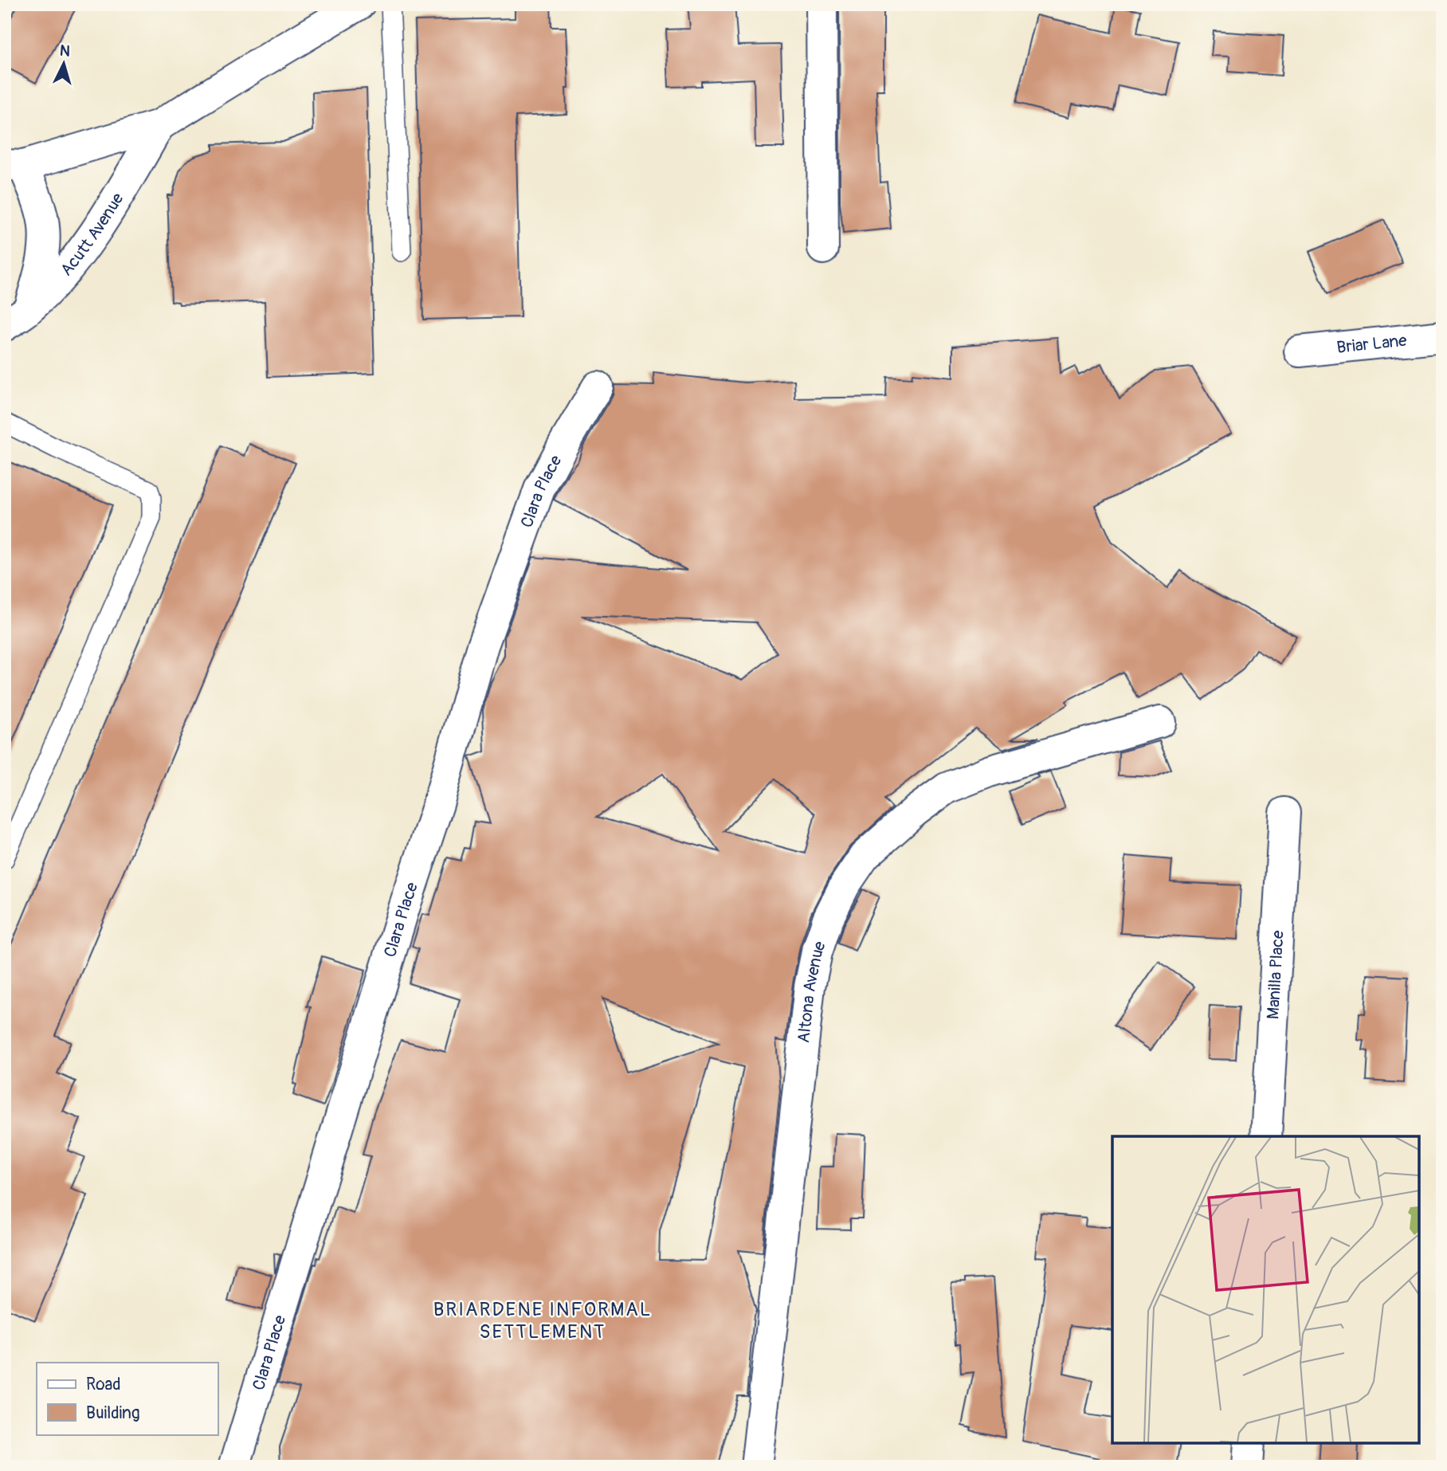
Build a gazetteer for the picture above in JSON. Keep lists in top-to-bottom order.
{
  "streets": {
    "street": [
      "Acutt Avenue",
      "Briar Lane",
      "Clara Place",
      "Manilla Place",
      "Altona Avenue"
    ]
  },
  "districts": ["BRIARDENE INFORMAL SETTLEMENT"],
  "legend": ["Road", "Building"],
  "north": "top"
}
